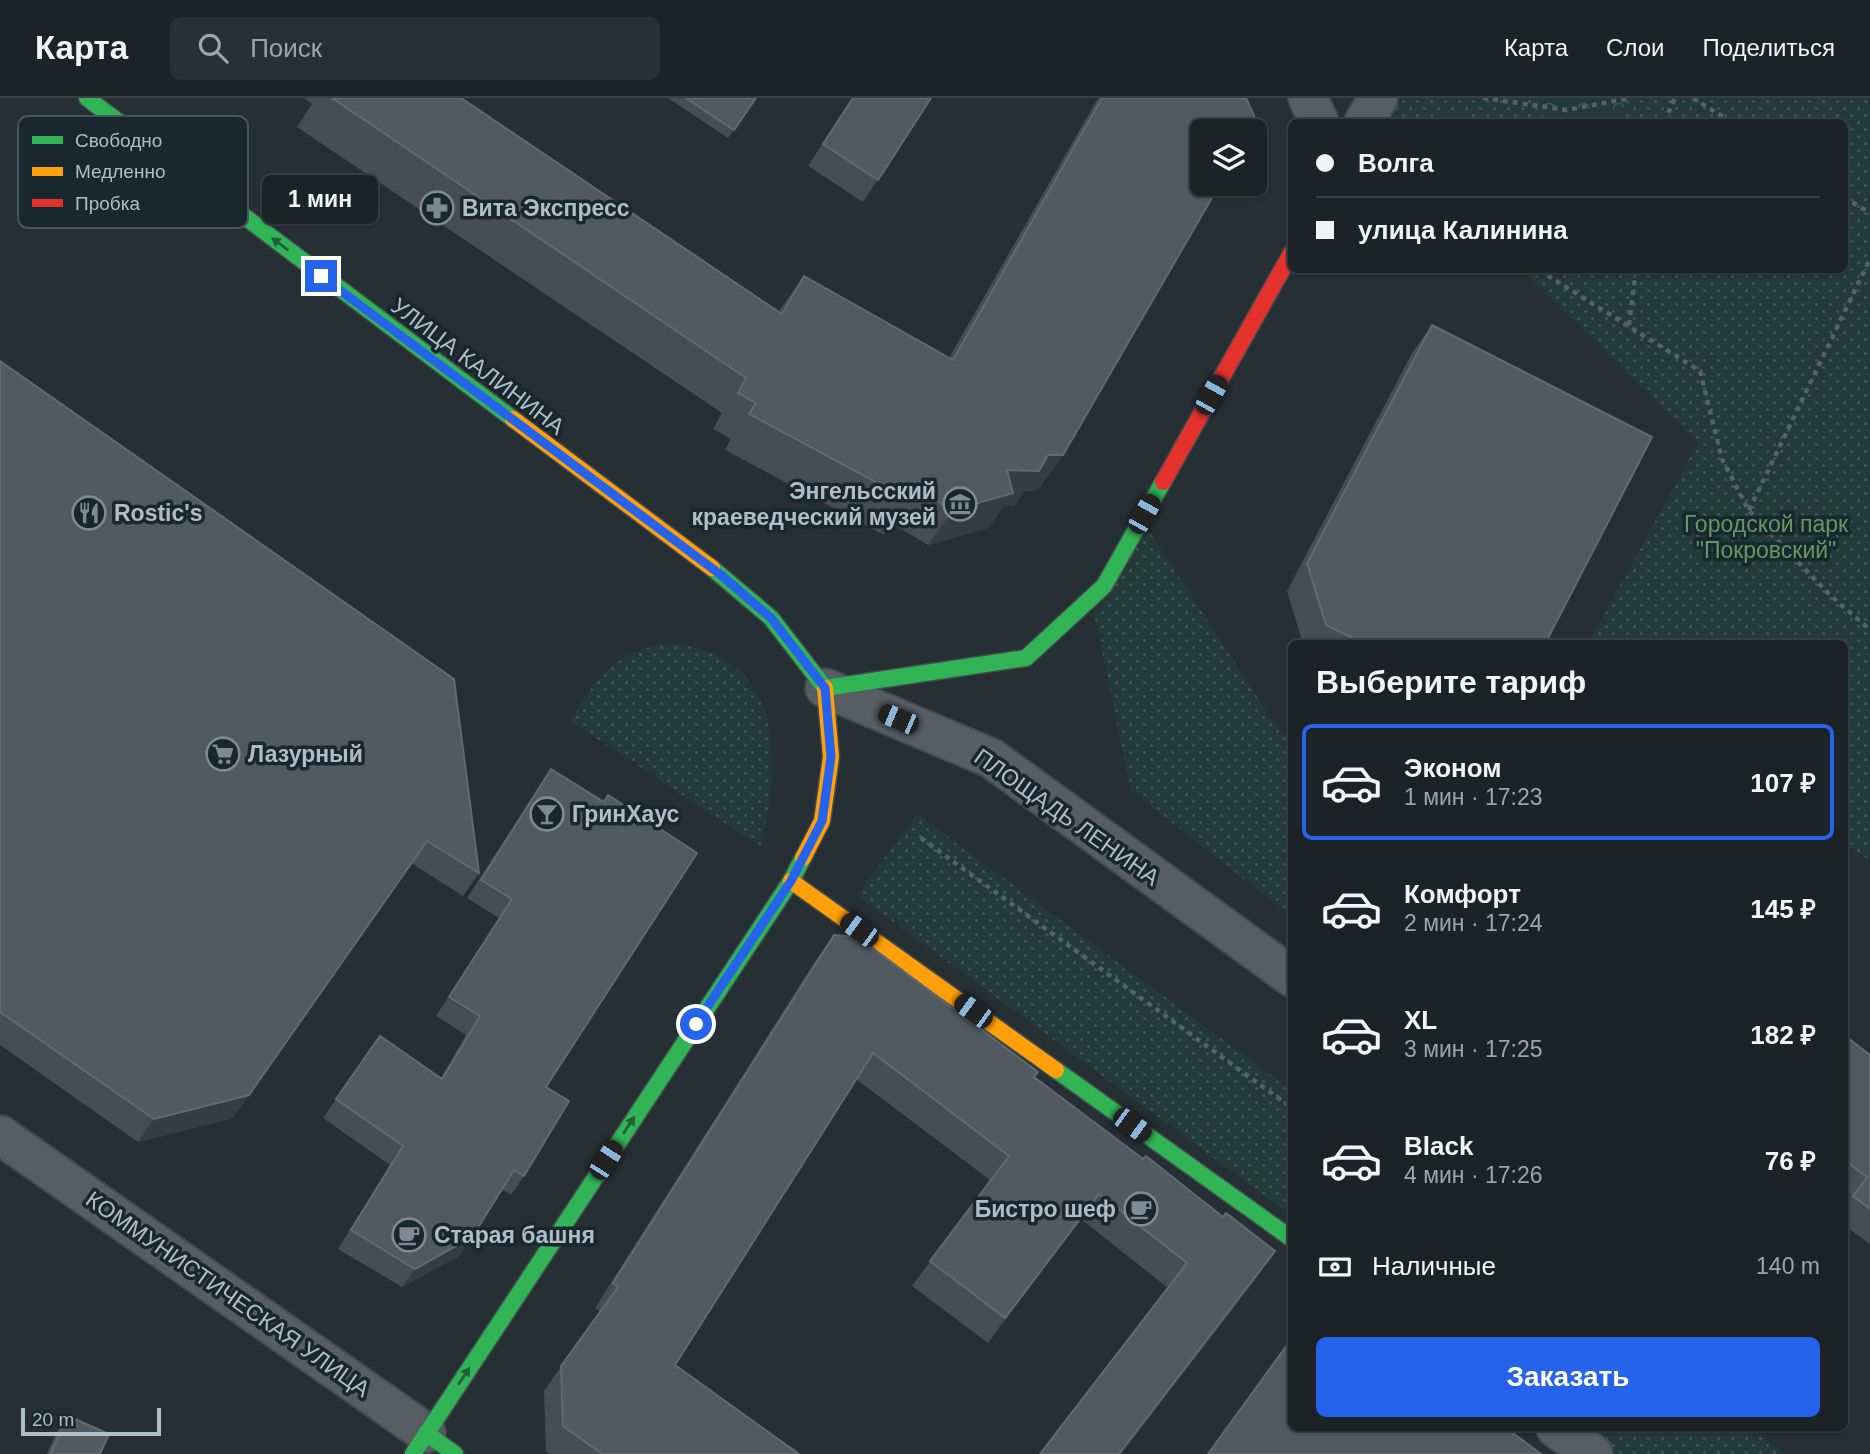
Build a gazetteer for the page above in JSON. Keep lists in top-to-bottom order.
{
  "streets": {
    "main road": ["УЛИЦА КАЛИНИНА"],
    "street": ["ПЛОЩАДЬ ЛЕНИНА", "КОММУНИСТИЧЕСКАЯ УЛИЦА"]
  },
  "crossings": [
    ["УЛИЦА КАЛИНИНА", "ПЛОЩАДЬ ЛЕНИНА"]
  ],
  "one_way": ["УЛИЦА КАЛИНИНА"],
  "parks": ["Городской парк \"Покровский\""],
  "places": {
    "pharmacy": ["Вита Экспресс"],
    "museum": ["Энгельсский краеведческий музей"],
    "restaurant": ["Rostic's"],
    "supermarket": ["Лазурный"],
    "bar": ["ГринХаус"],
    "cafe": ["Бистро шеф", "Старая башня"]
  },
  "legend": ["Свободно", "Медленно", "Пробка"],
  "scale_bar": "20 m",
  "page": {
    "header": "Карта",
    "search": "Поиск",
    "nav": ["Карта", "Слои", "Поделиться"],
    "banner": ["Волга", "улица Калинина"],
    "bubble": "1 мин",
    "heading": "Выберите тариф",
    "list": [
      {
        "name": "Эконом",
        "note": "1 мин · 17:23",
        "value": "107 ₽"
      },
      {
        "name": "Комфорт",
        "note": "2 мин · 17:24",
        "value": "145 ₽"
      },
      {
        "name": "XL",
        "note": "3 мин · 17:25",
        "value": "182 ₽"
      },
      {
        "name": "Black",
        "note": "4 мин · 17:26",
        "value": "76 ₽"
      }
    ],
    "pay": ["Наличные", "140 m"],
    "buttons": "Заказать",
    "scale": "20 m"
  }
}
